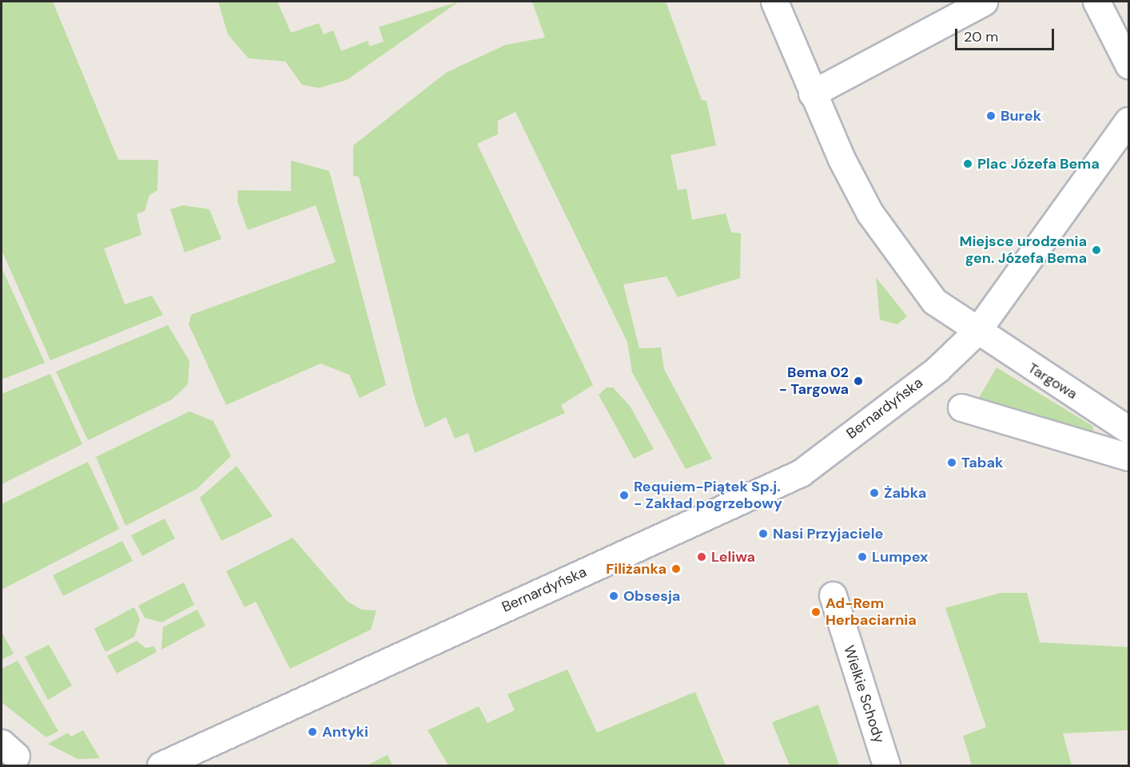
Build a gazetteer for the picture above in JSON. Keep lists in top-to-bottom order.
{
  "streets": {
    "street": ["Targowa", "Bernardyńska", "Wielkie Schody"]
  },
  "crossings": [
    ["Targowa", "Bernardyńska"]
  ],
  "places": [
    "Burek",
    "Plac Józefa Bema",
    "Miejsce urodzenia gen. Józefa Bema",
    "Bema 02 - Targowa",
    "Tabak",
    "Żabka",
    "Requiem-Piątek Sp.j. - Zakład pogrzebowy",
    "Nasi Przyjaciele",
    "Leliwa",
    "Lumpex",
    "Filiżanka",
    "Obsesja",
    "Ad-Rem Herbaciarnia",
    "Antyki"
  ],
  "scale_bar": "20 m"
}
